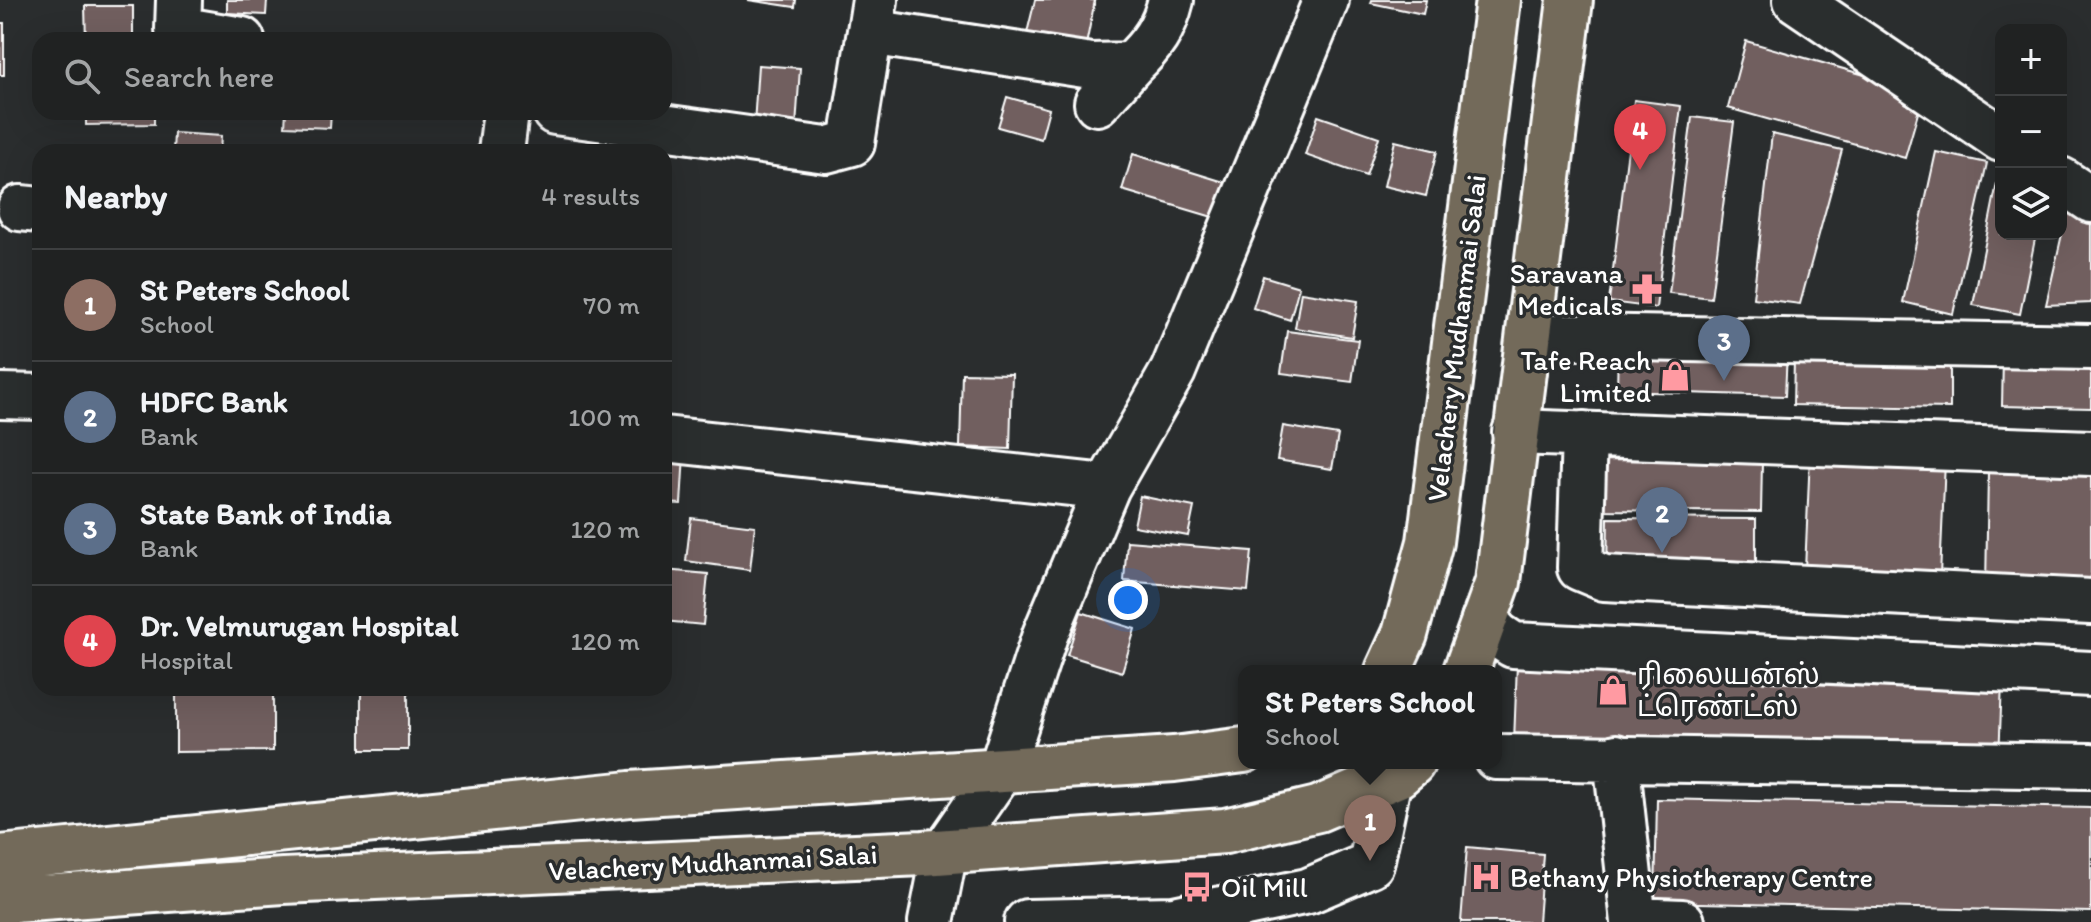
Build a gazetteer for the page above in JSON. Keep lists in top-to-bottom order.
{
  "streets": {
    "main road": ["Velachery Mudhanmai Salai"]
  },
  "places": {
    "pharmacy": ["Saravana Medicals"],
    "shop": ["Tafe Reach Limited", "ரிலையன்ஸ் ட்ரெண்ட்ஸ்"],
    "hospital": ["Bethany Physiotherapy Centre"],
    "bus stop": ["Oil Mill"]
  },
  "page": {
    "map_buttons": ["+", "−"],
    "search": "Search here",
    "pins": [
      "4",
      "3",
      "2",
      "1"
    ],
    "heading": ["Nearby", "4 results"],
    "list": [
      {
        "mark": "1",
        "name": "St Peters School",
        "note": "School",
        "value": "70 m"
      },
      {
        "mark": "2",
        "name": "HDFC Bank",
        "note": "Bank",
        "value": "100 m"
      },
      {
        "mark": "3",
        "name": "State Bank of India",
        "note": "Bank",
        "value": "120 m"
      },
      {
        "mark": "4",
        "name": "Dr. Velmurugan Hospital",
        "note": "Hospital",
        "value": "120 m"
      }
    ],
    "popup": ["St Peters School", "School"]
  }
}
